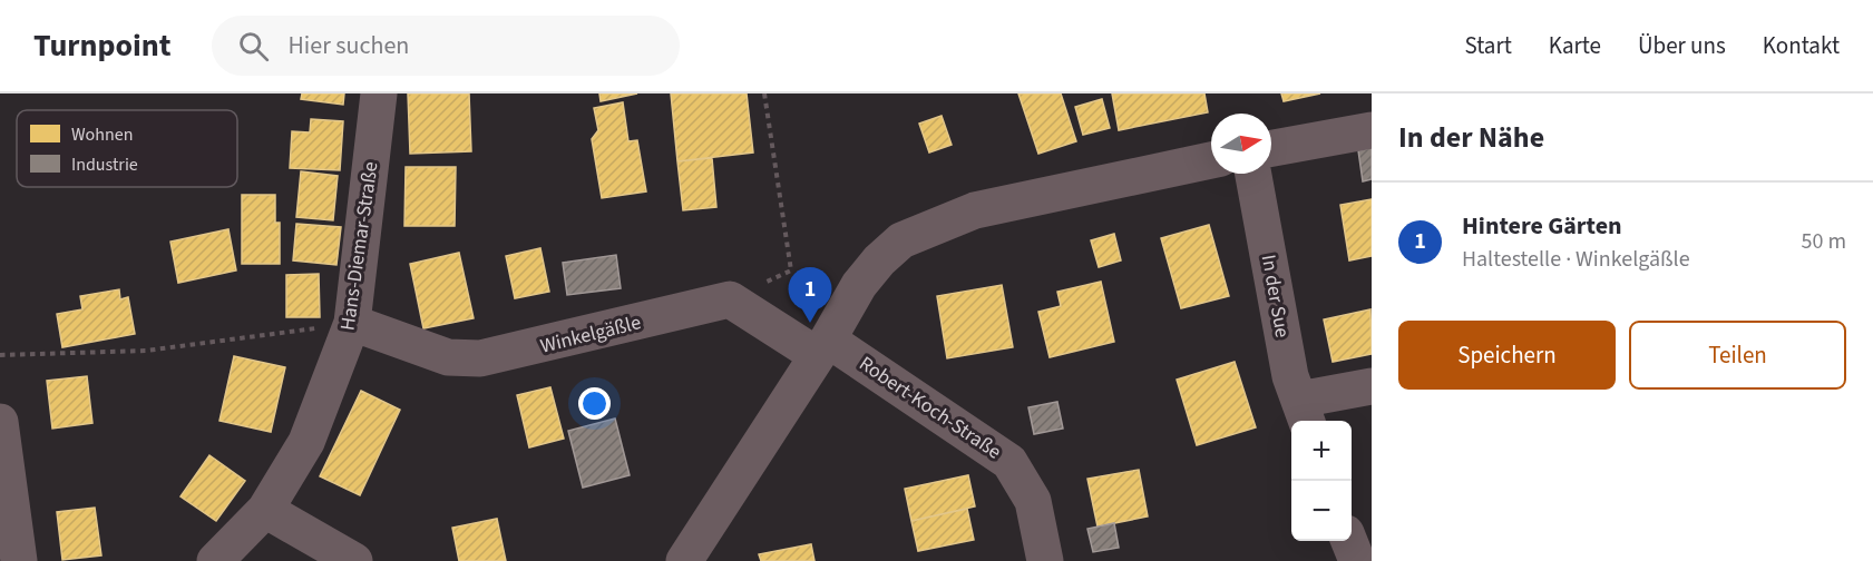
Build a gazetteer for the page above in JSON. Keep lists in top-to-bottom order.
{
  "streets": {
    "street": [
      "Hans-Diemar-Straße",
      "In der Sue",
      "Winkelgäßle",
      "Robert-Koch-Straße"
    ]
  },
  "crossings": [
    ["Hans-Diemar-Straße", "Winkelgäßle"]
  ],
  "legend": ["Wohnen", "Industrie"],
  "north": "right",
  "page": {
    "header": "Turnpoint",
    "search": "Hier suchen",
    "nav": [
      "Start",
      "Karte",
      "Über uns",
      "Kontakt"
    ],
    "heading": "In der Nähe",
    "list": [
      {
        "mark": "1",
        "name": "Hintere Gärten",
        "note": "Haltestelle · Winkelgäßle",
        "value": "50 m"
      }
    ],
    "pins": "1",
    "buttons": ["Speichern", "Teilen"],
    "map_buttons": ["+", "−"]
  }
}
